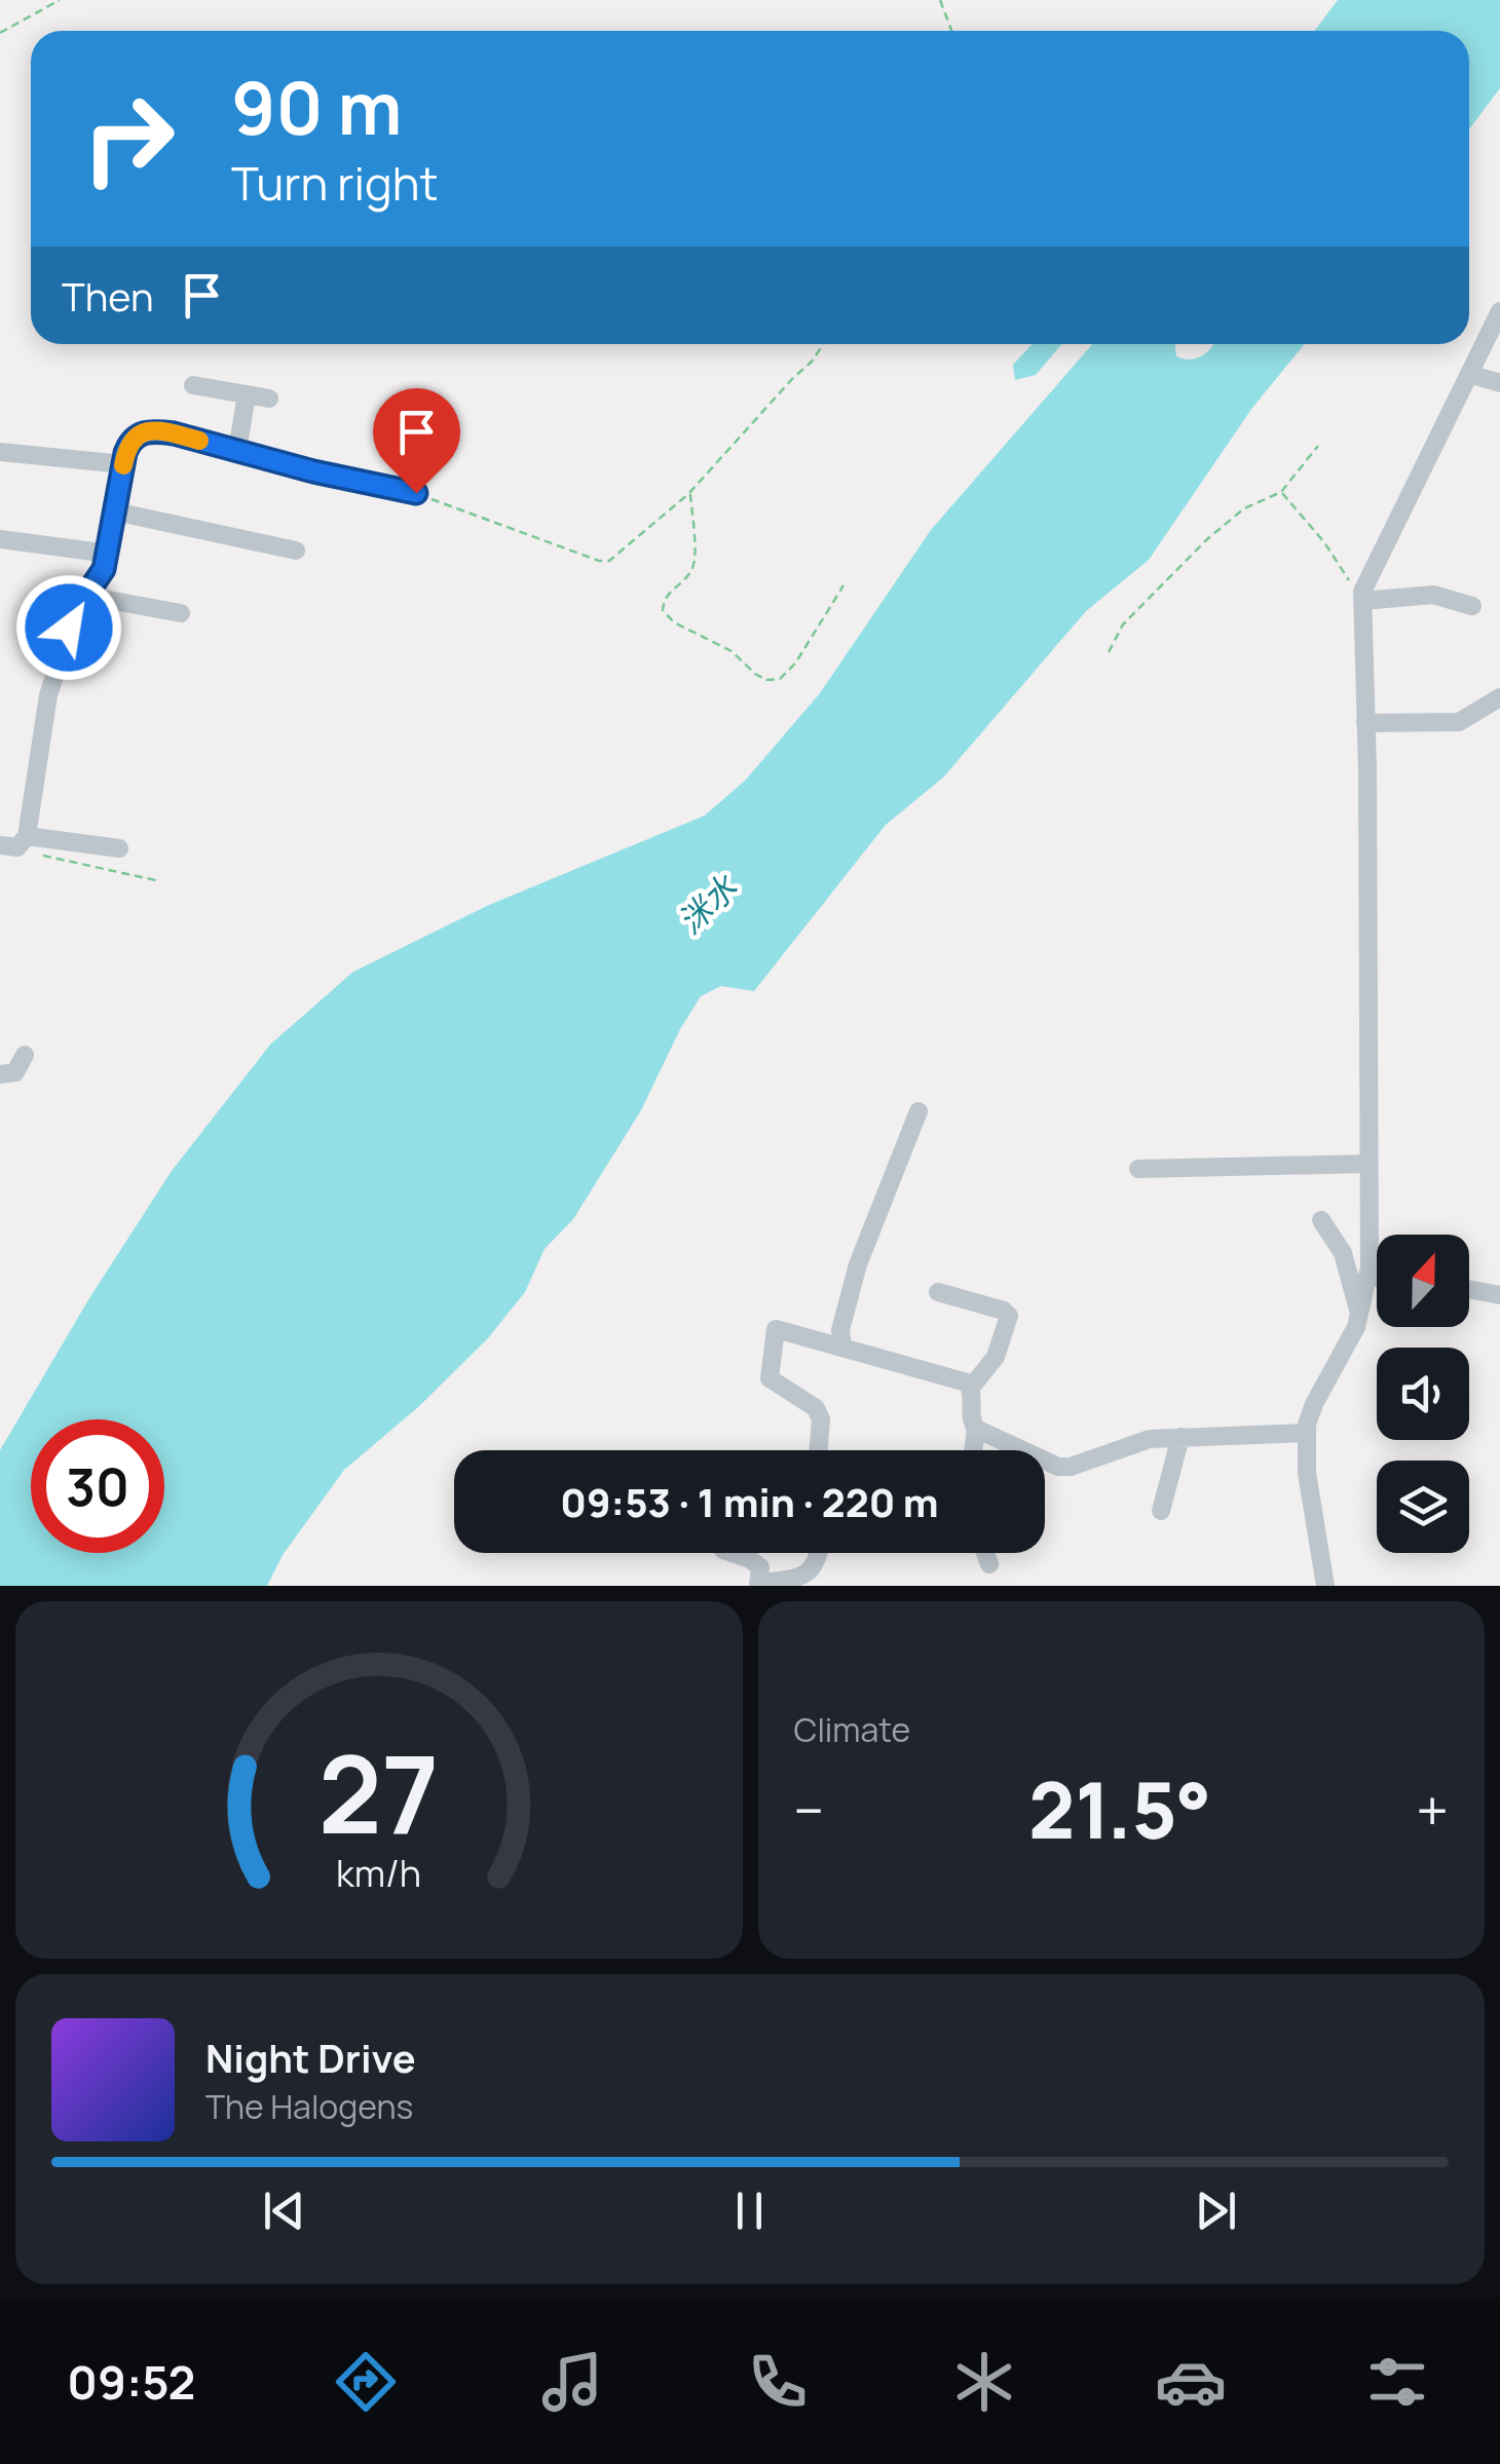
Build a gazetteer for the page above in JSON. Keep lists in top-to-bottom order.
{
  "water": ["洣水"],
  "north": "top",
  "page": {
    "turn": ["90 m", "Turn right"],
    "then": "Then",
    "limit": "30",
    "trip": "09:53 · 1 min · 220 m",
    "tile": "Climate",
    "heat": ["−", "21.5°", "+"],
    "song": ["Night Drive", "The Halogens"],
    "tabs": "09:52",
    "gauge": ["27", "km/h"]
  }
}
